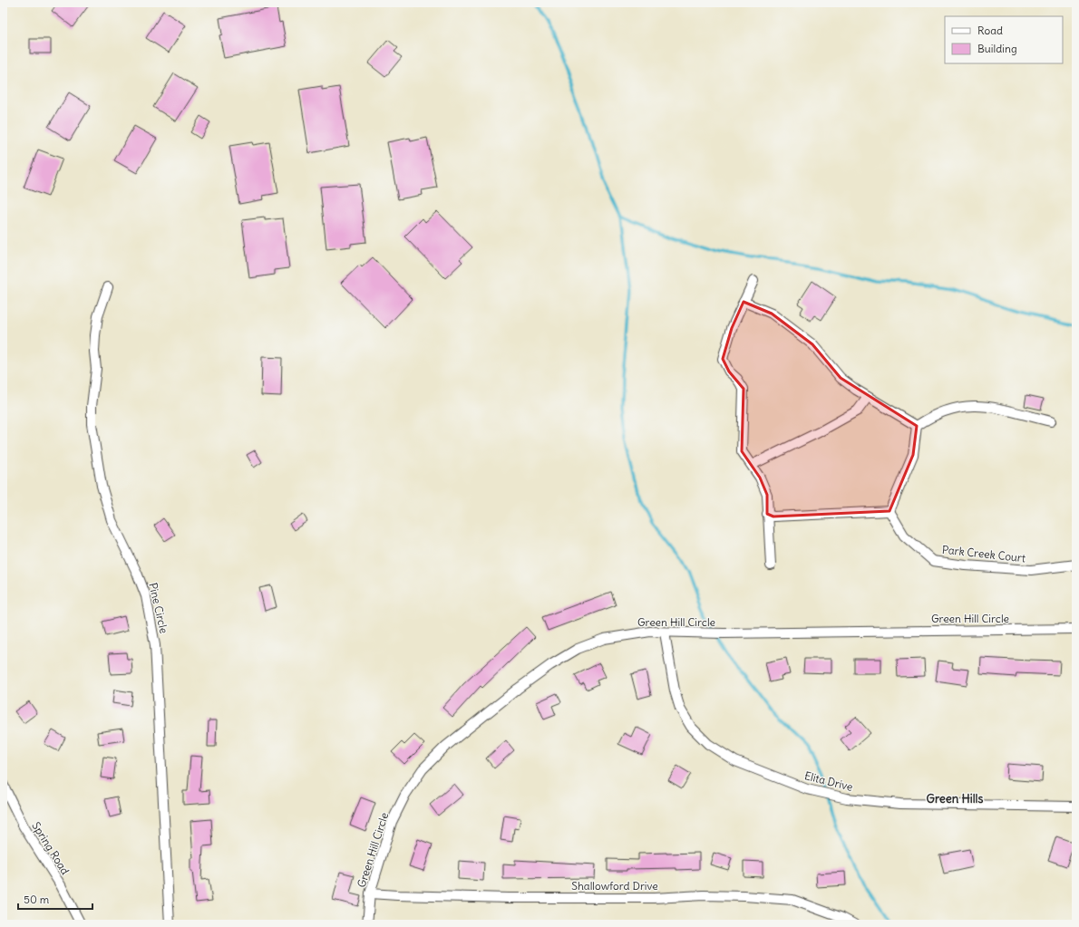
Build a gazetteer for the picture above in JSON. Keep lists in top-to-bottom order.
{
  "streets": {
    "street": [
      "Park Creek Court",
      "Pine Circle",
      "Green Hill Circle",
      "Elita Drive",
      "Spring Road",
      "Shallowford Drive"
    ]
  },
  "crossings": [
    ["Green Hill Circle", "Elita Drive"],
    ["Green Hill Circle", "Shallowford Drive"]
  ],
  "districts": ["Green Hills"],
  "legend": ["Road", "Building"],
  "scale_bar": "50 m"
}
